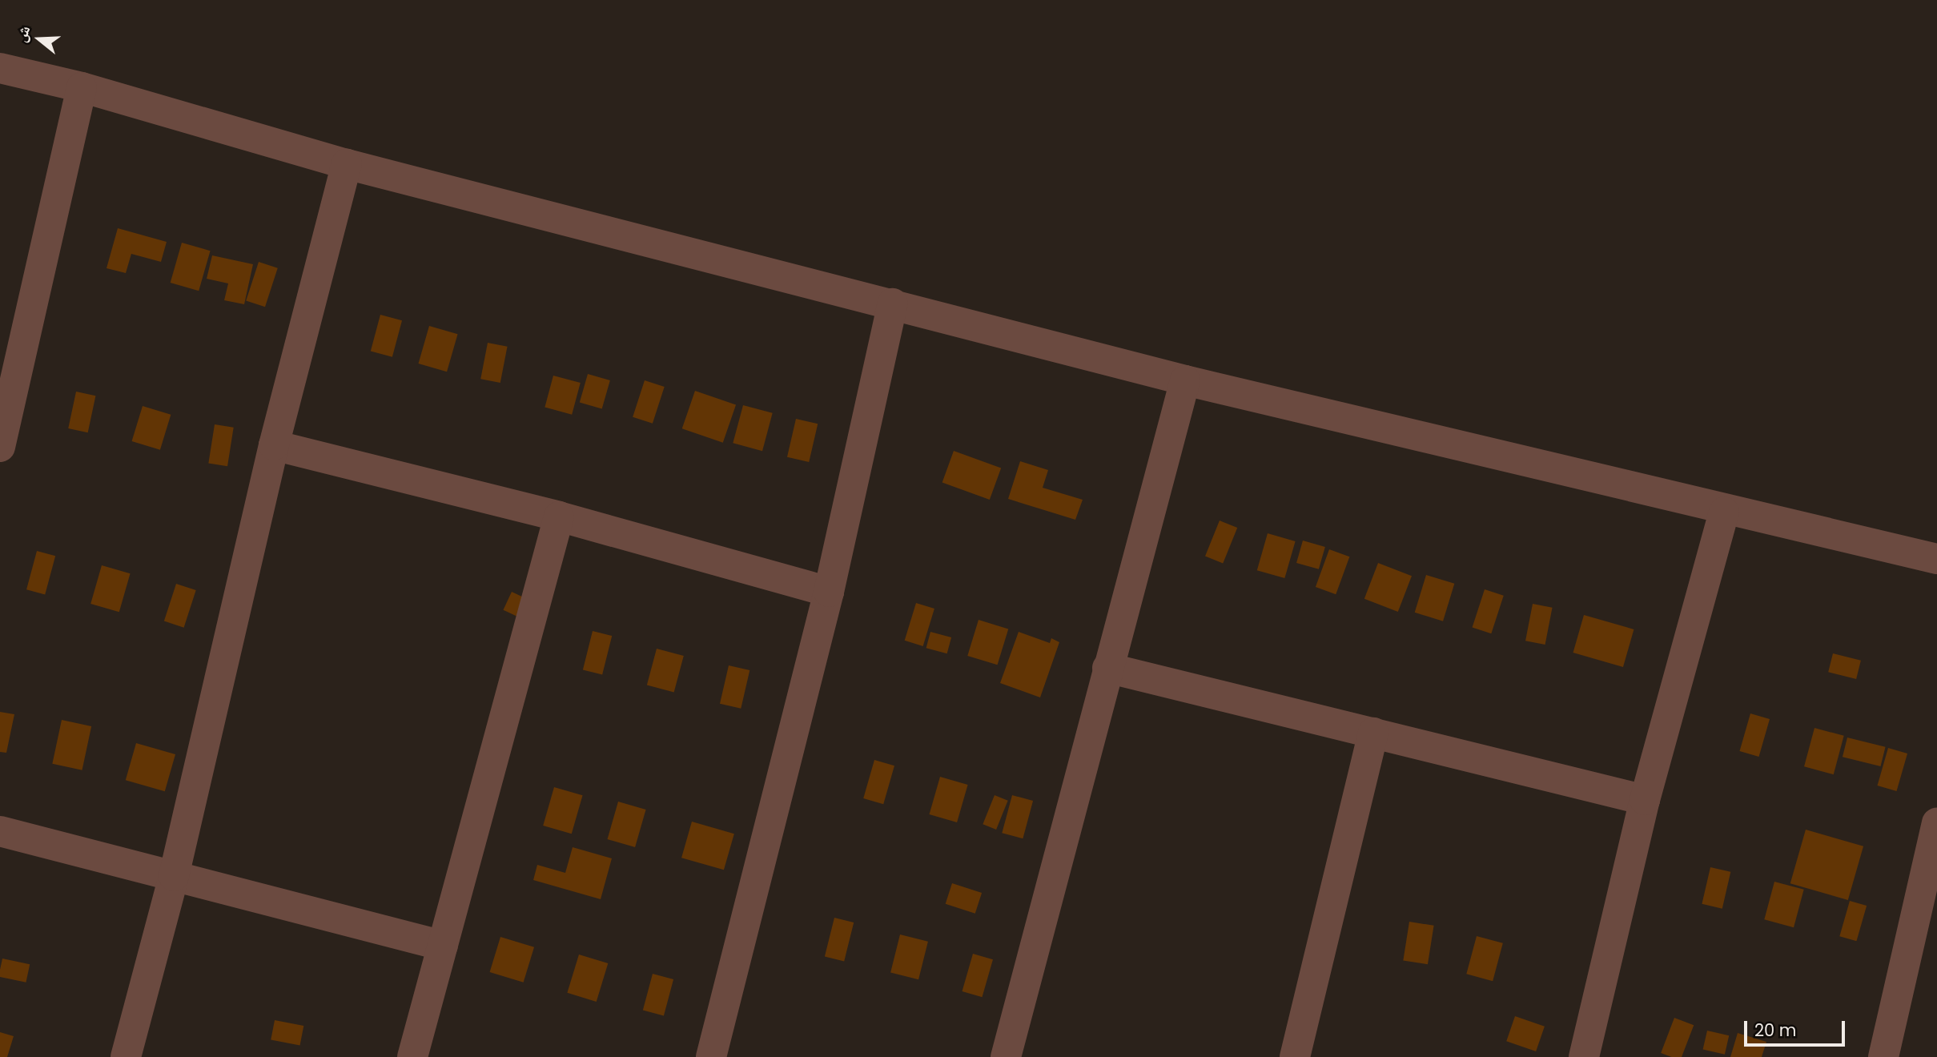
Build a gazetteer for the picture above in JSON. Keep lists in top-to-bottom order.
{
  "scale_bar": "20 m",
  "north": "left"
}
